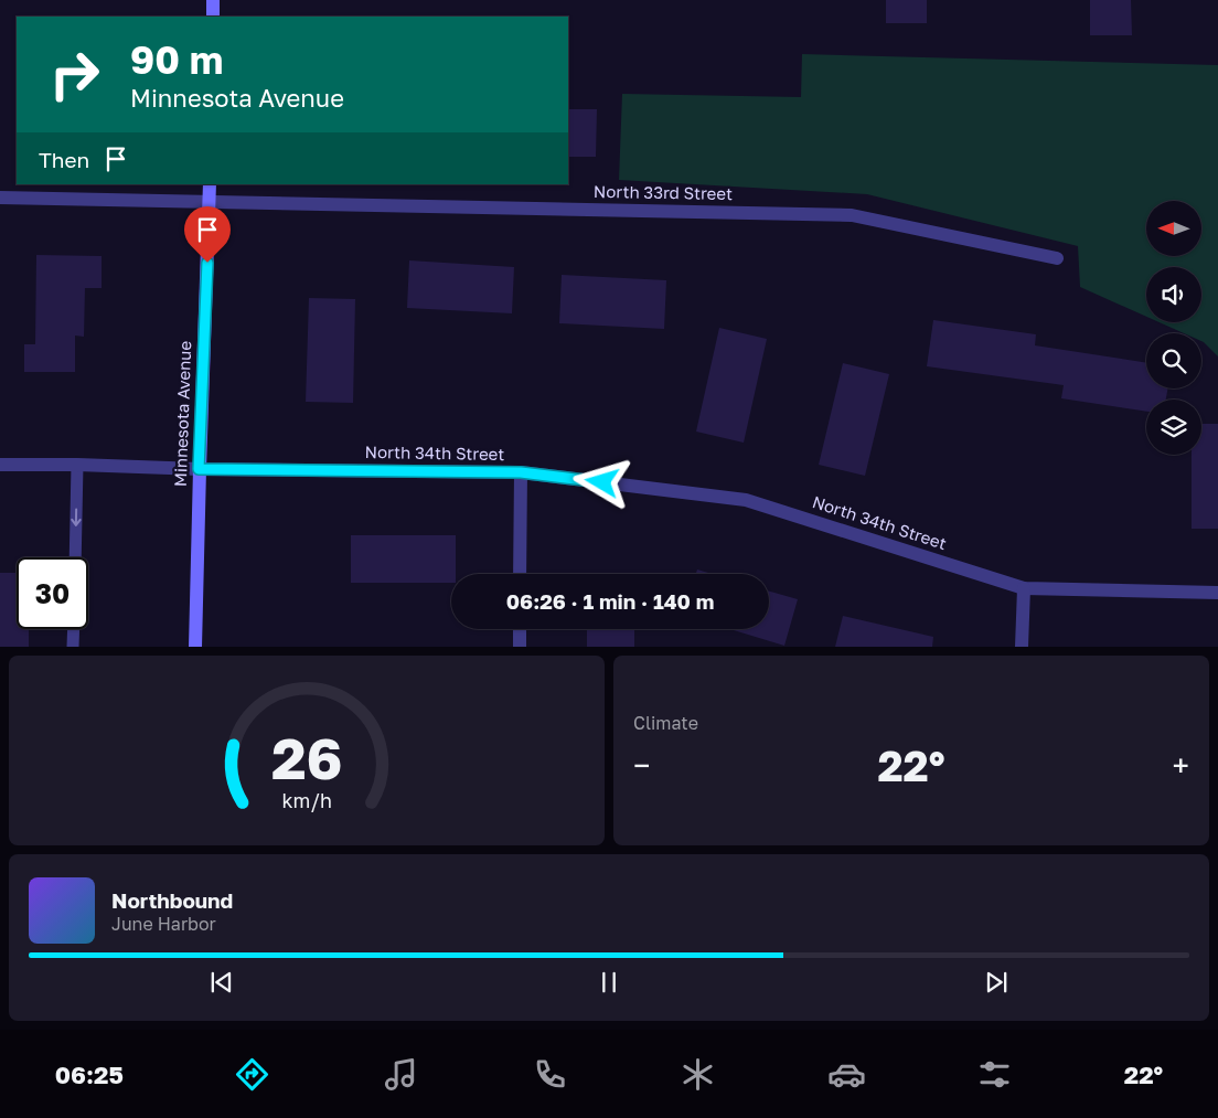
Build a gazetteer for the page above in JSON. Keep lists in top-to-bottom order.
{
  "streets": {
    "main road": ["Minnesota Avenue"],
    "street": ["North 33rd Street", "North 34th Street"]
  },
  "crossings": [
    ["North 33rd Street", "Minnesota Avenue"],
    ["Minnesota Avenue", "North 34th Street"]
  ],
  "north": "left",
  "page": {
    "turn": ["90 m", "Minnesota Avenue"],
    "then": "Then",
    "limit": "30",
    "trip": "06:26 · 1 min · 140 m",
    "tile": "Climate",
    "heat": ["−", "22°", "+"],
    "song": ["Northbound", "June Harbor"],
    "tabs": ["06:25", "22°"],
    "gauge": ["26", "km/h"]
  }
}
